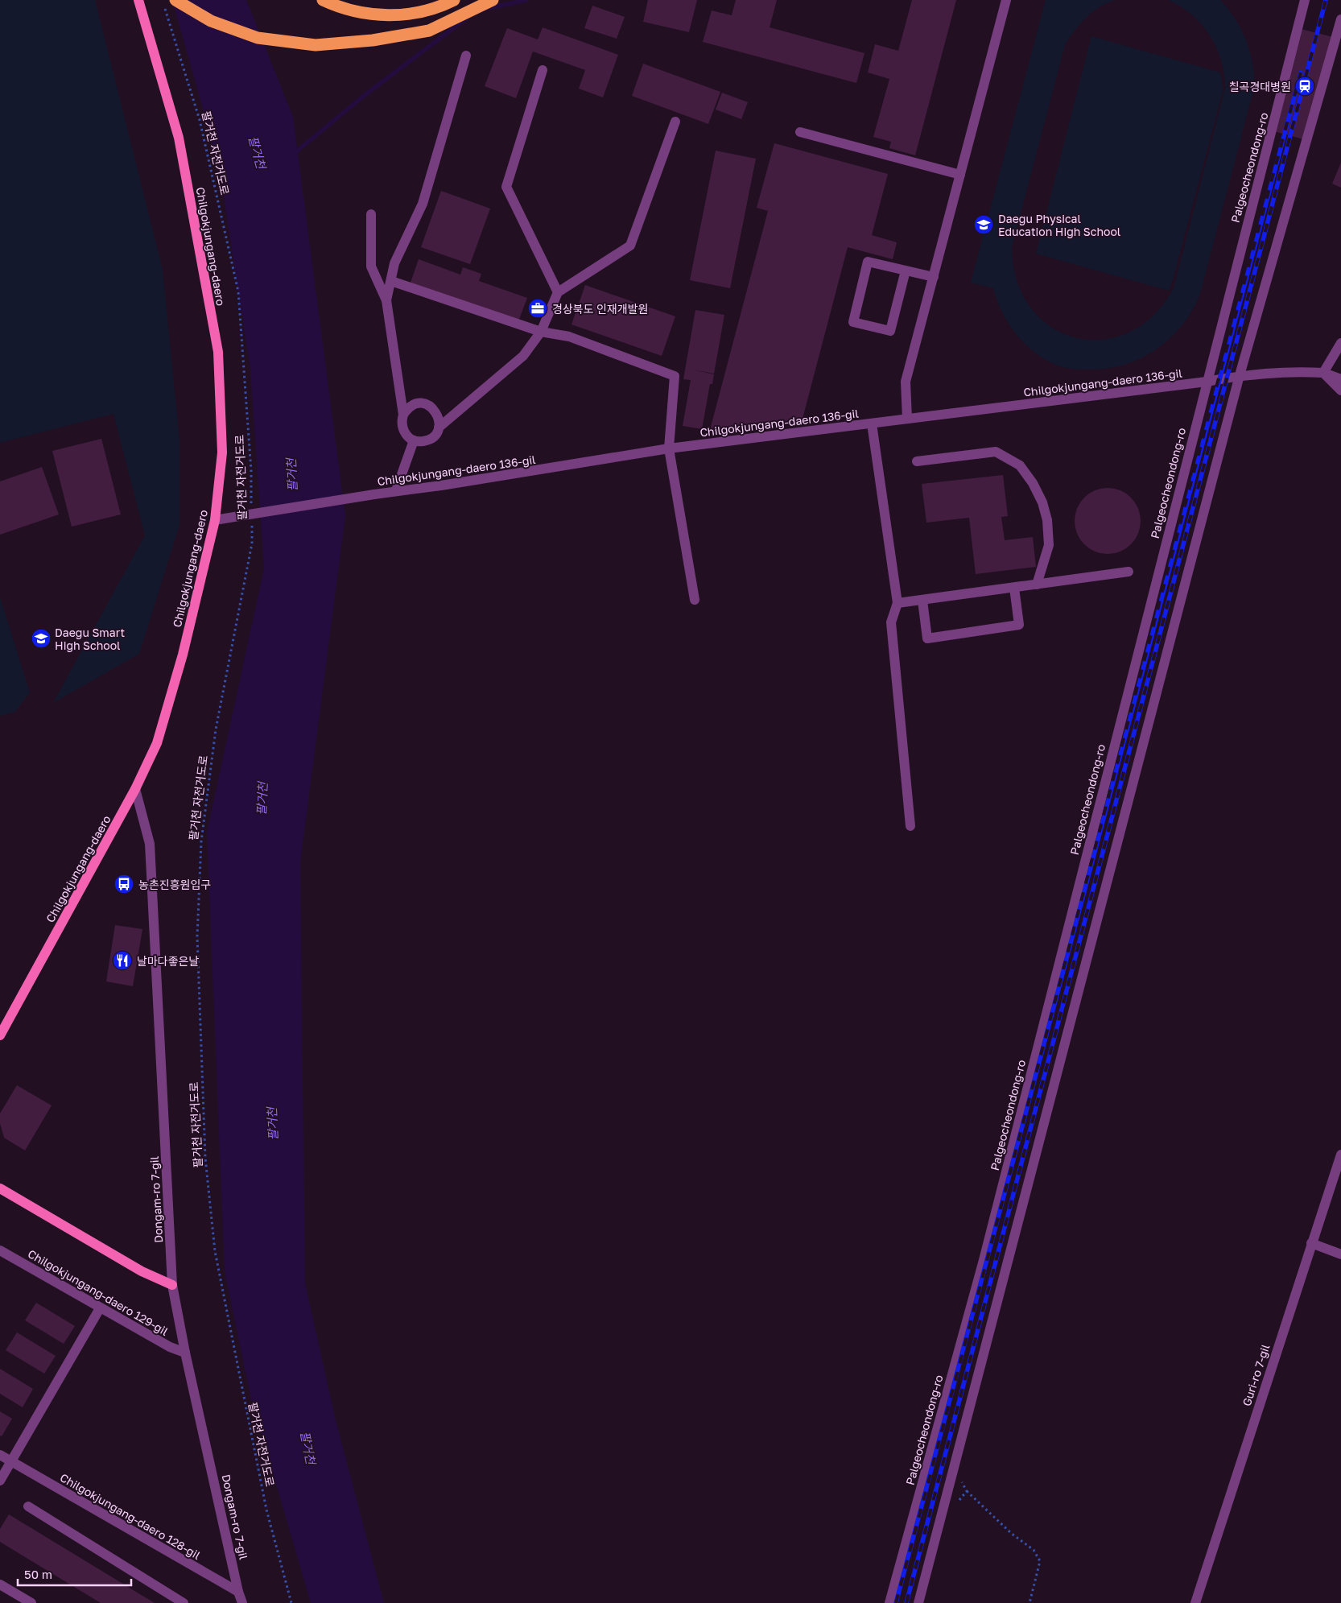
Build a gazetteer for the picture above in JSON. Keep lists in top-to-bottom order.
{
  "streets": {
    "main road": ["Chilgokjungang-daero"],
    "street": [
      "Palgeocheondong-ro",
      "Chilgokjungang-daero 136-gil",
      "Dongam-ro 7-gil",
      "Chilgokjungang-daero 129-gil",
      "Guri-ro 7-gil",
      "Chilgokjungang-daero 128-gil"
    ],
    "path": ["팔거천 자전거도로"]
  },
  "crossings": [
    ["Palgeocheondong-ro", "Chilgokjungang-daero 136-gil"],
    ["Chilgokjungang-daero", "Chilgokjungang-daero 136-gil"],
    ["Chilgokjungang-daero", "Dongam-ro 7-gil"],
    ["Dongam-ro 7-gil", "Chilgokjungang-daero 129-gil"],
    ["Dongam-ro 7-gil", "Chilgokjungang-daero 128-gil"]
  ],
  "water": ["팔거천"],
  "places": {
    "station": ["칠곡경대병원"],
    "school or university": ["Daegu Physical Education High School", "Daegu Smart High School"],
    "office": ["경상북도 인재개발원"],
    "bus stop": ["농촌진흥원입구"],
    "restaurant": ["날마다좋은날"]
  },
  "scale_bar": "50 m"
}
